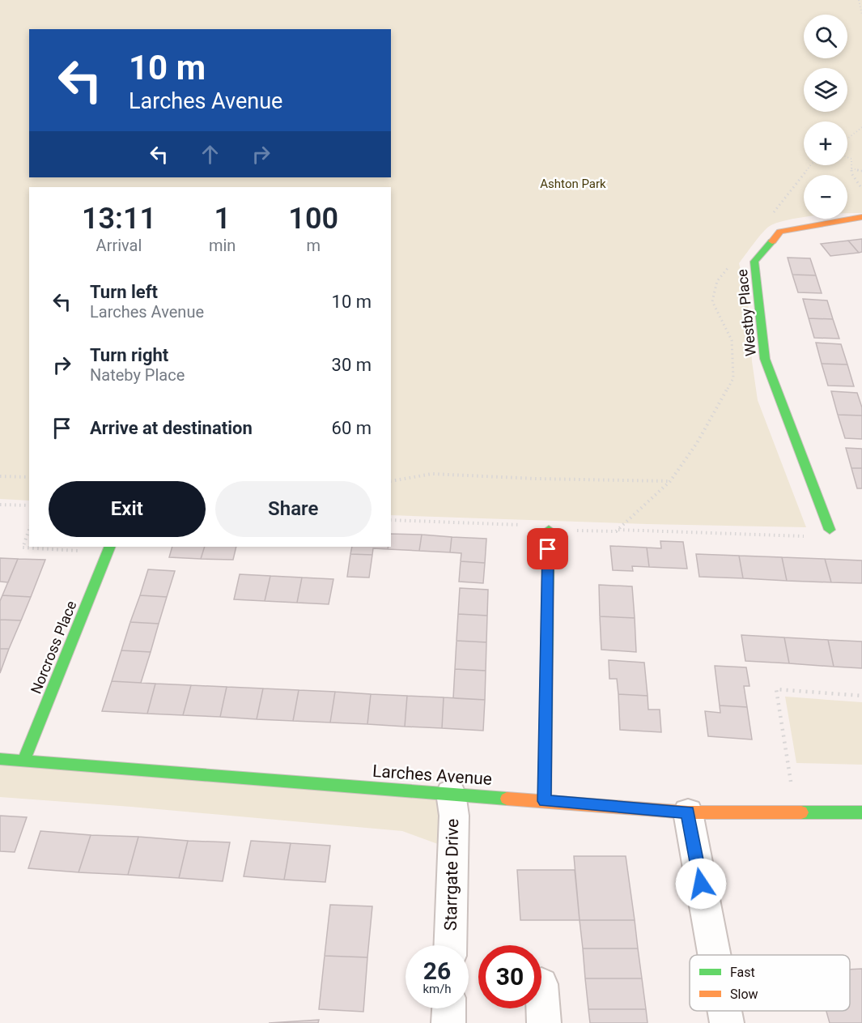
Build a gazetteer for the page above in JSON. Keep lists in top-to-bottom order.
{
  "streets": {
    "street": [
      "Westby Place",
      "Norcross Place",
      "Larches Avenue",
      "Starrgate Drive"
    ]
  },
  "crossings": [
    ["Norcross Place", "Larches Avenue"],
    ["Larches Avenue", "Starrgate Drive"]
  ],
  "parks": ["Ashton Park"],
  "legend": ["Fast", "Slow"],
  "page": {
    "map_buttons": ["+", "−"],
    "turn": ["10 m", "Larches Avenue"],
    "eta": [
      "13:11",
      "Arrival",
      "1",
      "min",
      "100",
      "m"
    ],
    "list": [
      {
        "name": "Turn left",
        "note": "Larches Avenue",
        "value": "10 m"
      },
      {
        "name": "Turn right",
        "note": "Nateby Place",
        "value": "30 m"
      },
      {
        "name": "Arrive at destination",
        "value": "60 m"
      }
    ],
    "buttons": ["Exit", "Share"],
    "speed": "26 km/h",
    "limit": "30"
  }
}
